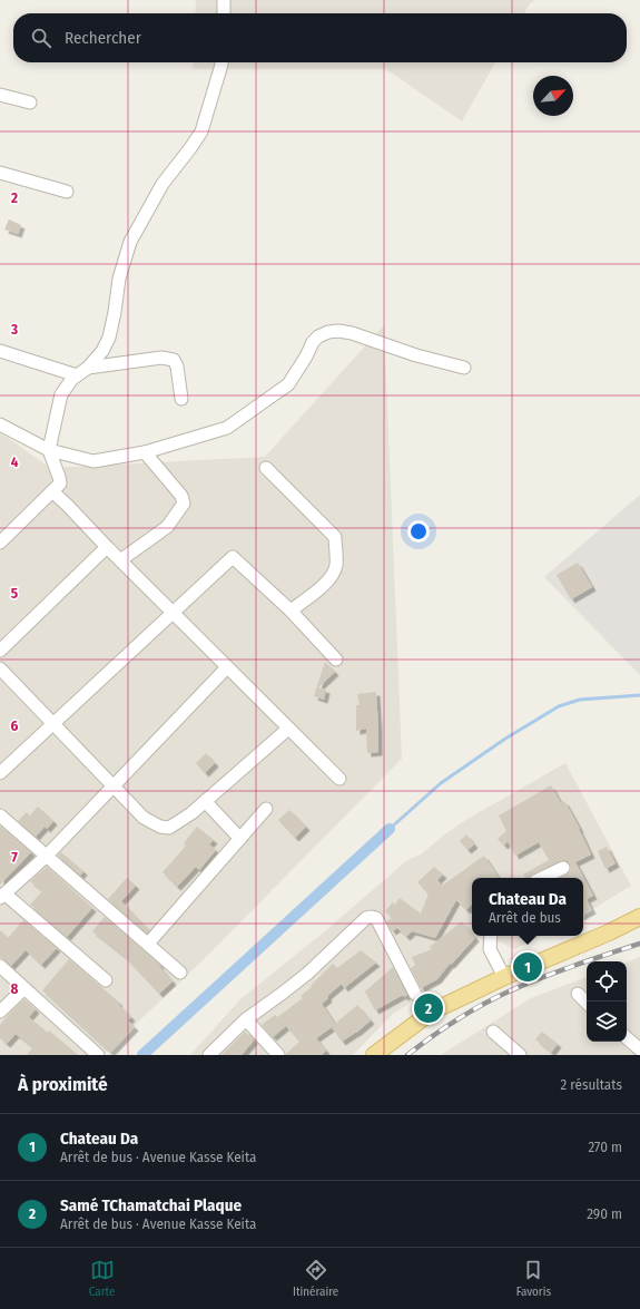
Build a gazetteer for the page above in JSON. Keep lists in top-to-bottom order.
{
  "north": "top right",
  "page": {
    "search": "Rechercher",
    "popup": ["Chateau Da", "Arrêt de bus"],
    "pins": ["1", "2"],
    "heading": ["À proximité", "2 résultats"],
    "list": [
      {
        "mark": "1",
        "name": "Chateau Da",
        "note": "Arrêt de bus · Avenue Kasse Keita",
        "value": "270 m"
      },
      {
        "mark": "2",
        "name": "Samé TChamatchai Plaque",
        "note": "Arrêt de bus · Avenue Kasse Keita",
        "value": "290 m"
      }
    ],
    "nav": ["Carte", "Itinéraire", "Favoris"]
  },
  "grid": {
    "rows": [
      "2",
      "3",
      "4",
      "5",
      "6",
      "7",
      "8"
    ]
  }
}
